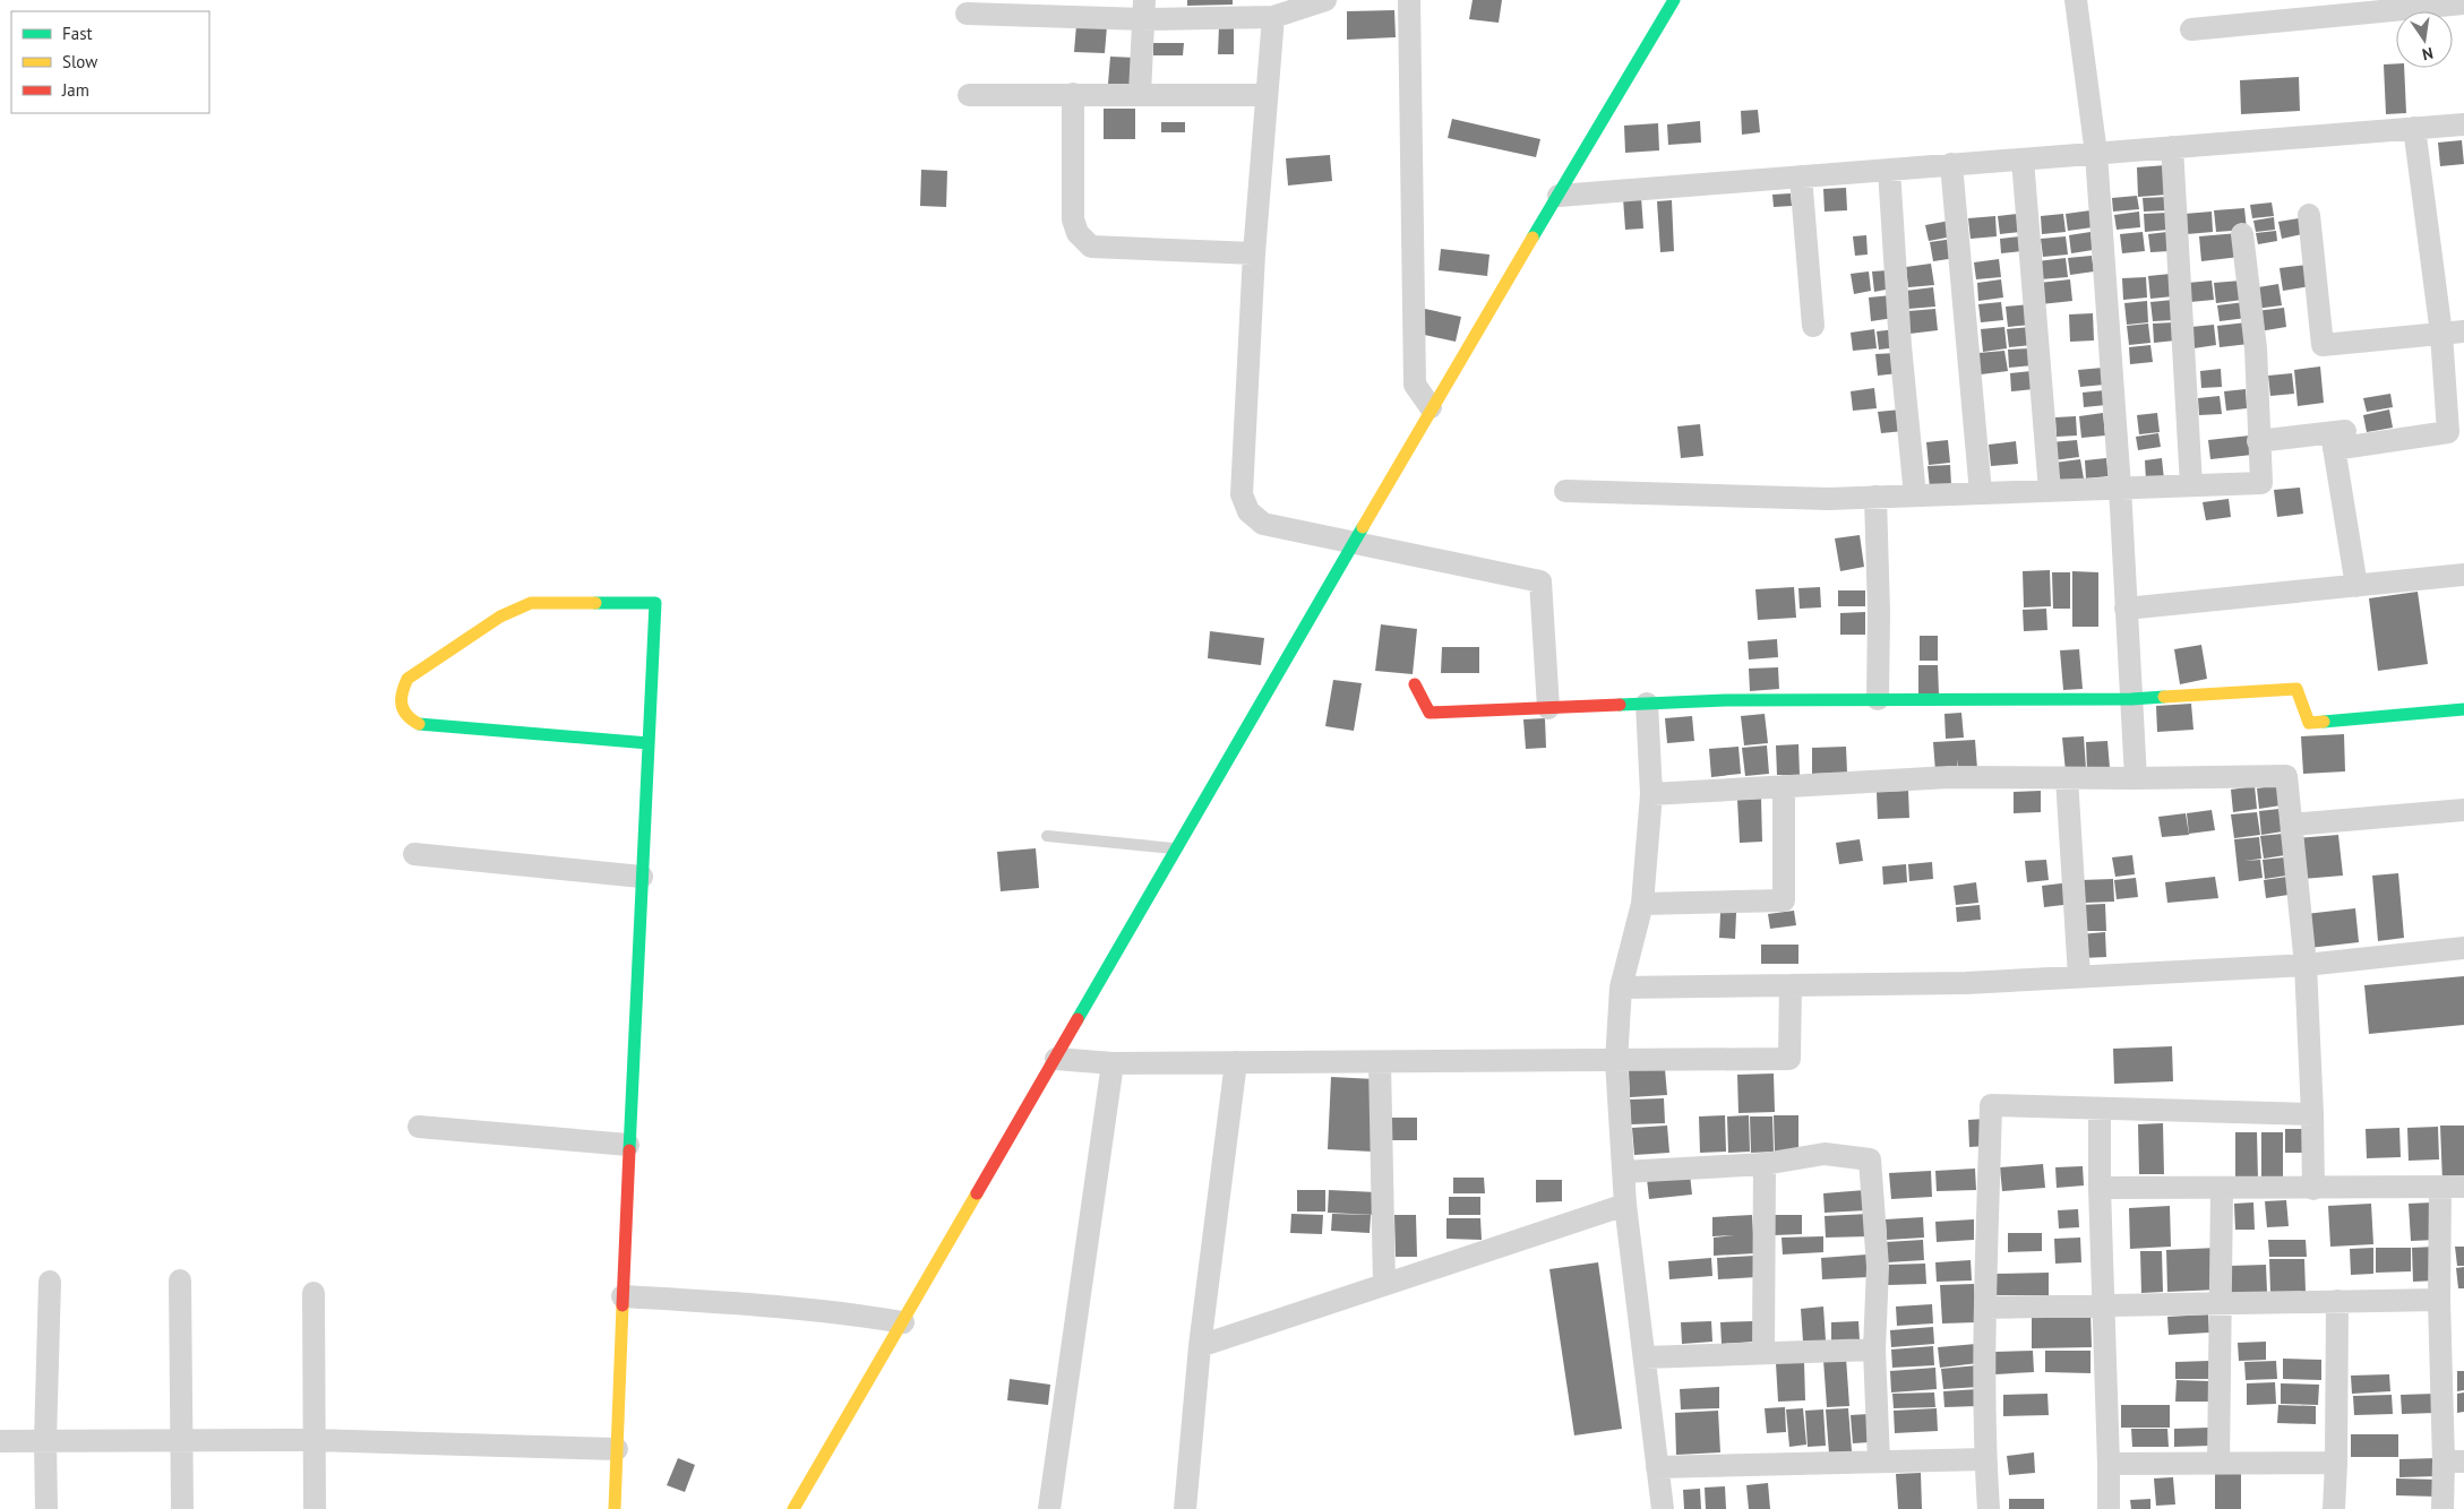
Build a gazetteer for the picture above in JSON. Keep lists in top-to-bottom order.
{
  "legend": ["Fast", "Slow", "Jam"],
  "north": "bottom"
}
